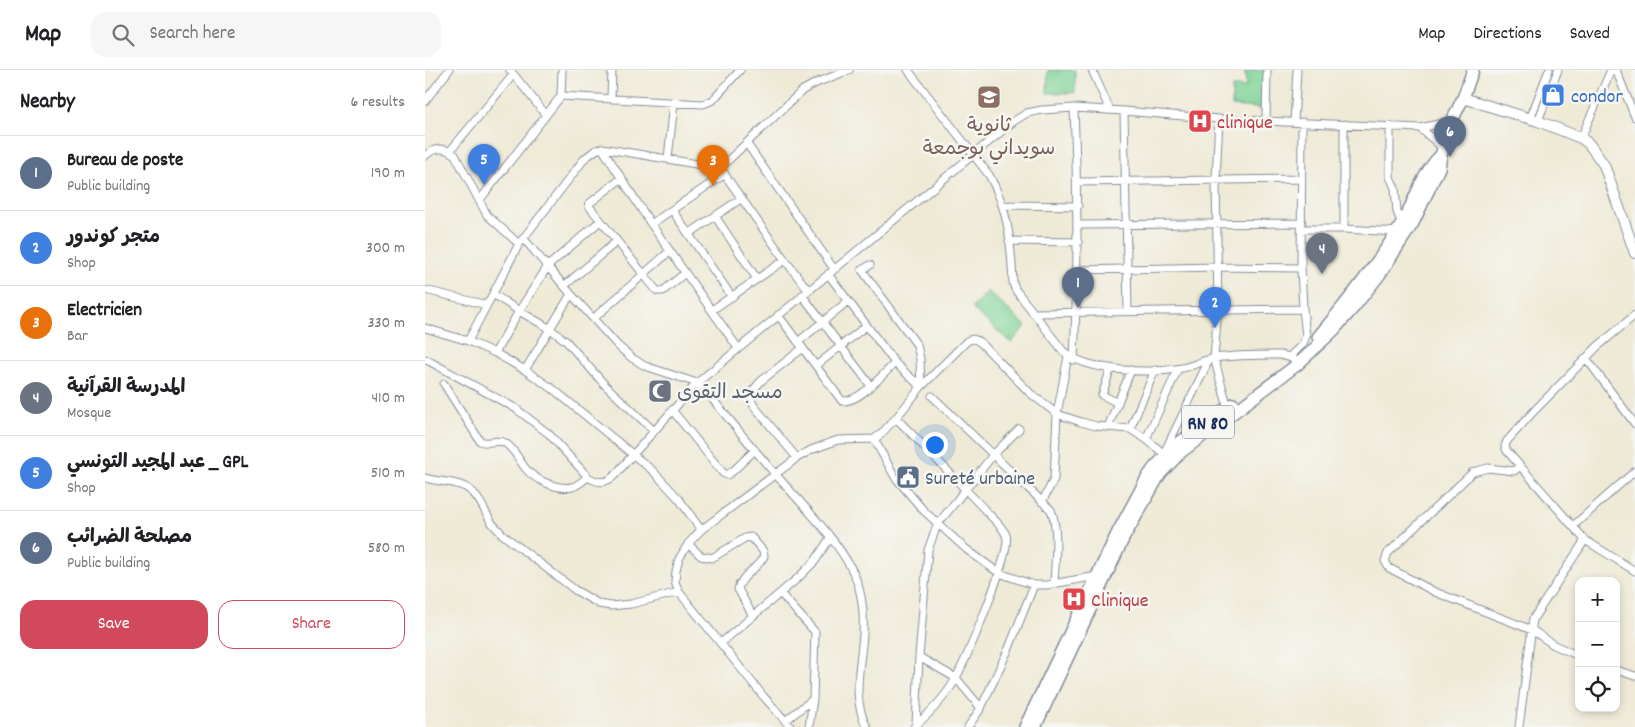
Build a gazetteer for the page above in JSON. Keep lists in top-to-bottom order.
{
  "streets": {
    "main road": ["RN 80"]
  },
  "places": {
    "shop": ["condor"],
    "school or university": ["ثانوية سويداني بوجمعة"],
    "hospital": ["clinique", "Clinique"],
    "mosque": ["مسجد التقوى"],
    "public building": ["Sureté urbaine"]
  },
  "page": {
    "header": "Map",
    "search": "Search here",
    "nav": ["Map", "Directions", "Saved"],
    "heading": ["Nearby", "6 results"],
    "pins": [
      "6",
      "5",
      "3",
      "4",
      "1",
      "2"
    ],
    "list": [
      {
        "mark": "1",
        "name": "Bureau de poste",
        "note": "Public building",
        "value": "190 m"
      },
      {
        "mark": "2",
        "name": "متجر كوندور",
        "note": "Shop",
        "value": "300 m"
      },
      {
        "mark": "3",
        "name": "Electricien",
        "note": "Bar",
        "value": "330 m"
      },
      {
        "mark": "4",
        "name": "المدرسة القرآنية",
        "note": "Mosque",
        "value": "410 m"
      },
      {
        "mark": "5",
        "name": "عبد المجيد التونسي _ GPL",
        "note": "Shop",
        "value": "510 m"
      },
      {
        "mark": "6",
        "name": "مصلحة الضرائب",
        "note": "Public building",
        "value": "580 m"
      }
    ],
    "map_buttons": ["+", "−"],
    "buttons": ["Save", "Share"]
  }
}
